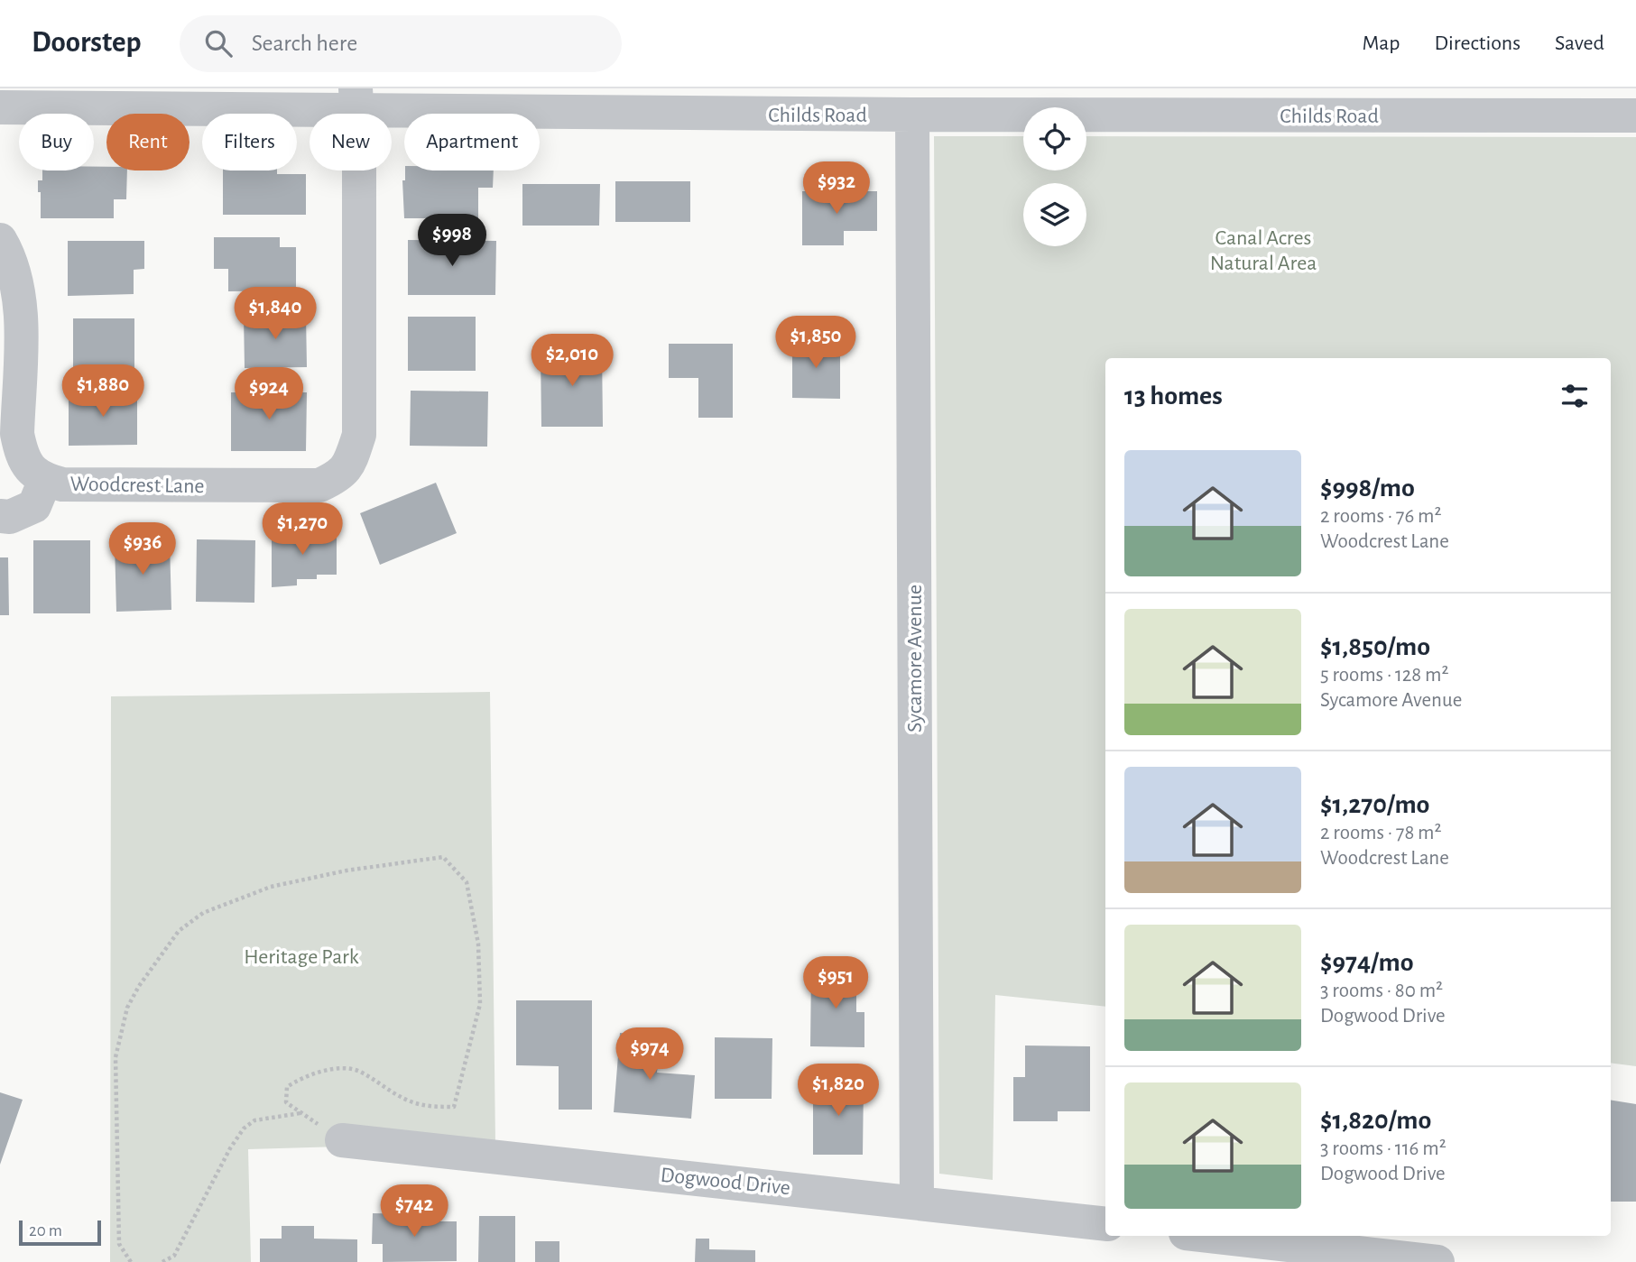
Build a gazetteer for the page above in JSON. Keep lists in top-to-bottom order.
{
  "streets": {
    "street": [
      "Childs Road",
      "Woodcrest Lane",
      "Sycamore Avenue",
      "Dogwood Drive"
    ]
  },
  "crossings": [
    ["Childs Road", "Woodcrest Lane"],
    ["Childs Road", "Sycamore Avenue"],
    ["Sycamore Avenue", "Dogwood Drive"]
  ],
  "parks": ["Canal Acres Natural Area", "Heritage Park"],
  "scale_bar": "20 m",
  "page": {
    "header": "Doorstep",
    "search": "Search here",
    "nav": ["Map", "Directions", "Saved"],
    "chip": [
      "Buy",
      "Rent",
      "Filters",
      "New",
      "Apartment"
    ],
    "price": [
      "$932",
      "$998",
      "$1,840",
      "$1,850",
      "$2,010",
      "$1,880",
      "$924",
      "$1,270",
      "$936",
      "$951",
      "$974",
      "$1,820",
      "$742"
    ],
    "heading": "13 homes",
    "list": [
      {
        "name": "$998/mo",
        "note": "2 rooms · 76 m² · Woodcrest Lane"
      },
      {
        "name": "$1,850/mo",
        "note": "5 rooms · 128 m² · Sycamore Avenue"
      },
      {
        "name": "$1,270/mo",
        "note": "2 rooms · 78 m² · Woodcrest Lane"
      },
      {
        "name": "$974/mo",
        "note": "3 rooms · 80 m² · Dogwood Drive"
      },
      {
        "name": "$1,820/mo",
        "note": "3 rooms · 116 m² · Dogwood Drive"
      }
    ],
    "scale": "20 m"
  }
}
